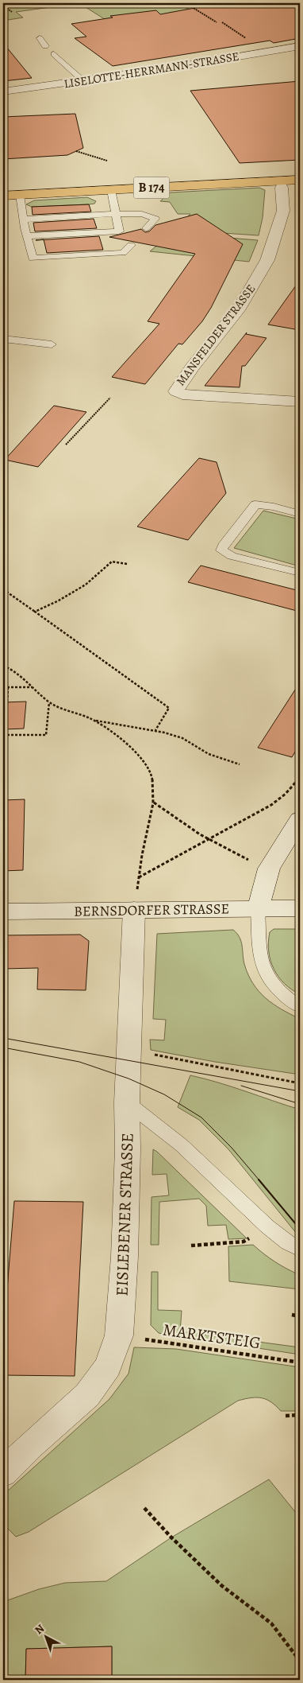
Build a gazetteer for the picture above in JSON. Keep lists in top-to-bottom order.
{
  "streets": {
    "main road": ["B 174"],
    "street": [
      "LISELOTTE-HERRMANN-STRASSE",
      "MANSFELDER STRASSE",
      "BERNSDORFER STRASSE",
      "EISLEBENER STRASSE"
    ],
    "path": ["MARKTSTEIG"]
  },
  "crossings": [
    ["BERNSDORFER STRASSE", "EISLEBENER STRASSE"],
    ["EISLEBENER STRASSE", "MARKTSTEIG"]
  ],
  "north": "top left"
}
